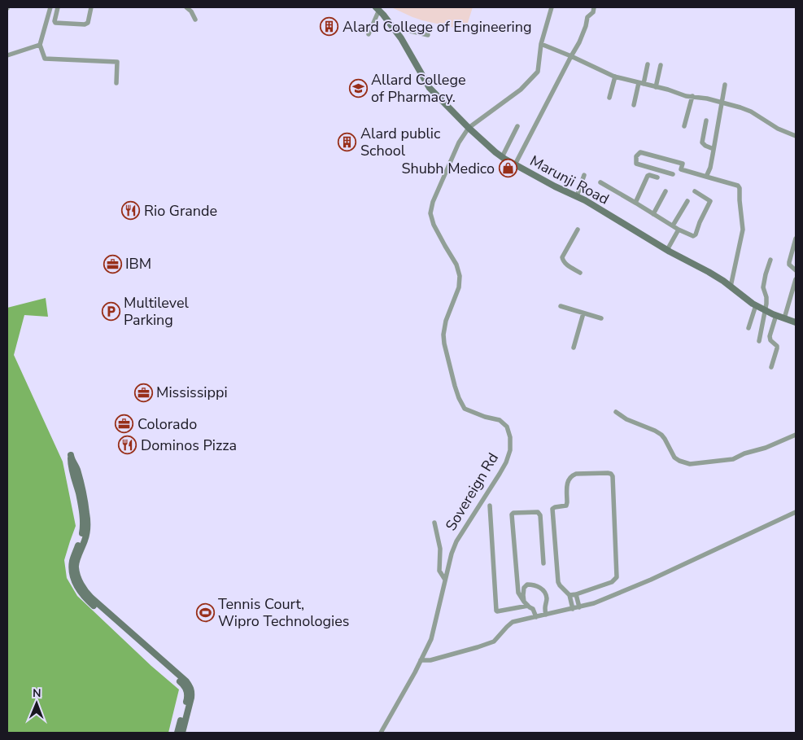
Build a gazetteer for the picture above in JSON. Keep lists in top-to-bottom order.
{
  "streets": {
    "street": ["Marunji Road", "Sovereign Rd"]
  },
  "crossings": [
    ["Marunji Road", "Sovereign Rd"]
  ],
  "places": {
    "building": ["Alard College of Engineering", "Alard public School"],
    "school or university": ["Allard College of Pharmacy."],
    "shop": ["Shubh Medico"],
    "restaurant": ["Rio Grande", "Dominos Pizza"],
    "office": ["IBM", "Mississippi", "Colorado"],
    "parking": ["Multilevel Parking"],
    "sports": ["Tennis Court, Wipro Technologies"]
  },
  "north": "top"
}
